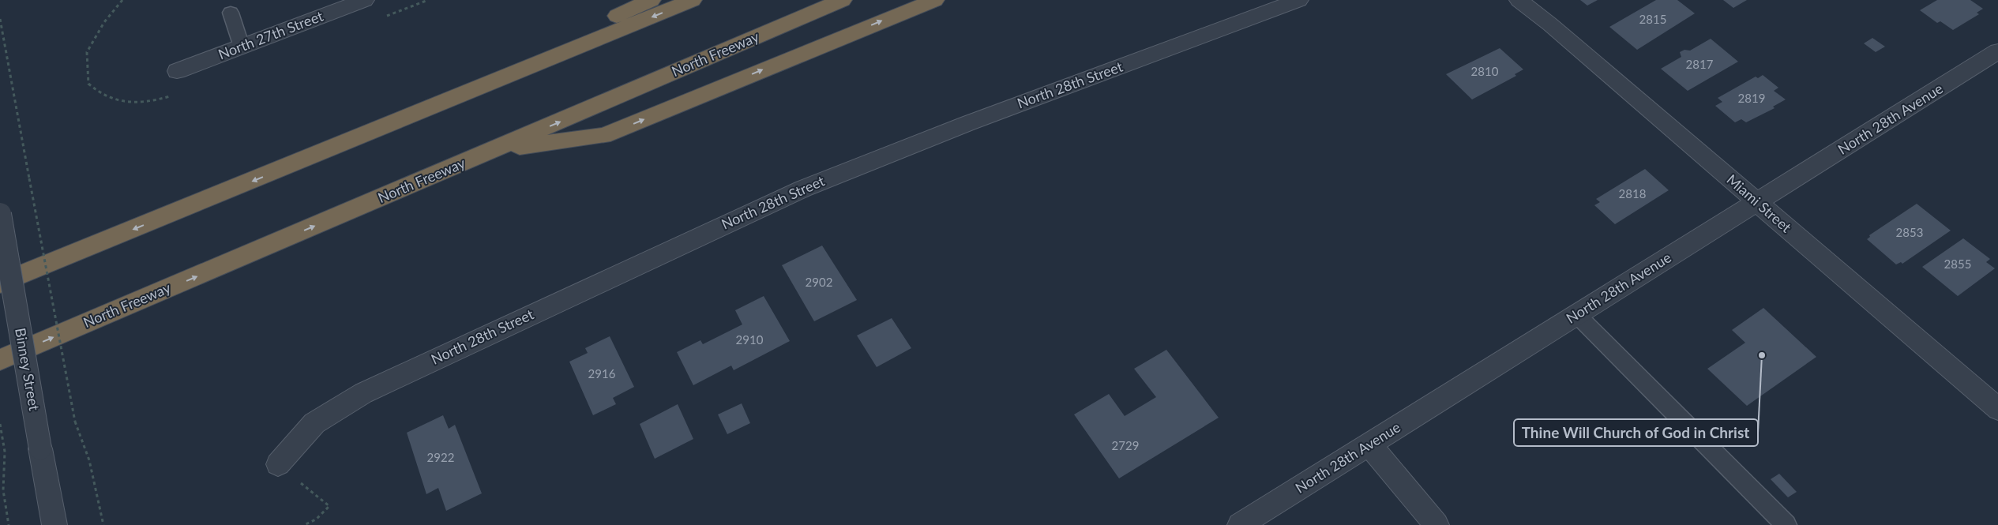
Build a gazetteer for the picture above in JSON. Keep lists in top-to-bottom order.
{
  "streets": {
    "highway": ["North Freeway"],
    "street": [
      "North 27th Street",
      "North 28th Street",
      "North 28th Avenue",
      "Miami Street",
      "Binney Street"
    ]
  },
  "crossings": [
    ["North 28th Avenue", "Miami Street"]
  ],
  "places": ["Thine Will Church of God in Christ"],
  "house_numbers": [
    "2815",
    "2817",
    "2810",
    "2819",
    "2818",
    "2853",
    "2855",
    "2902",
    "2910",
    "2916",
    "2729",
    "2922"
  ]
}
